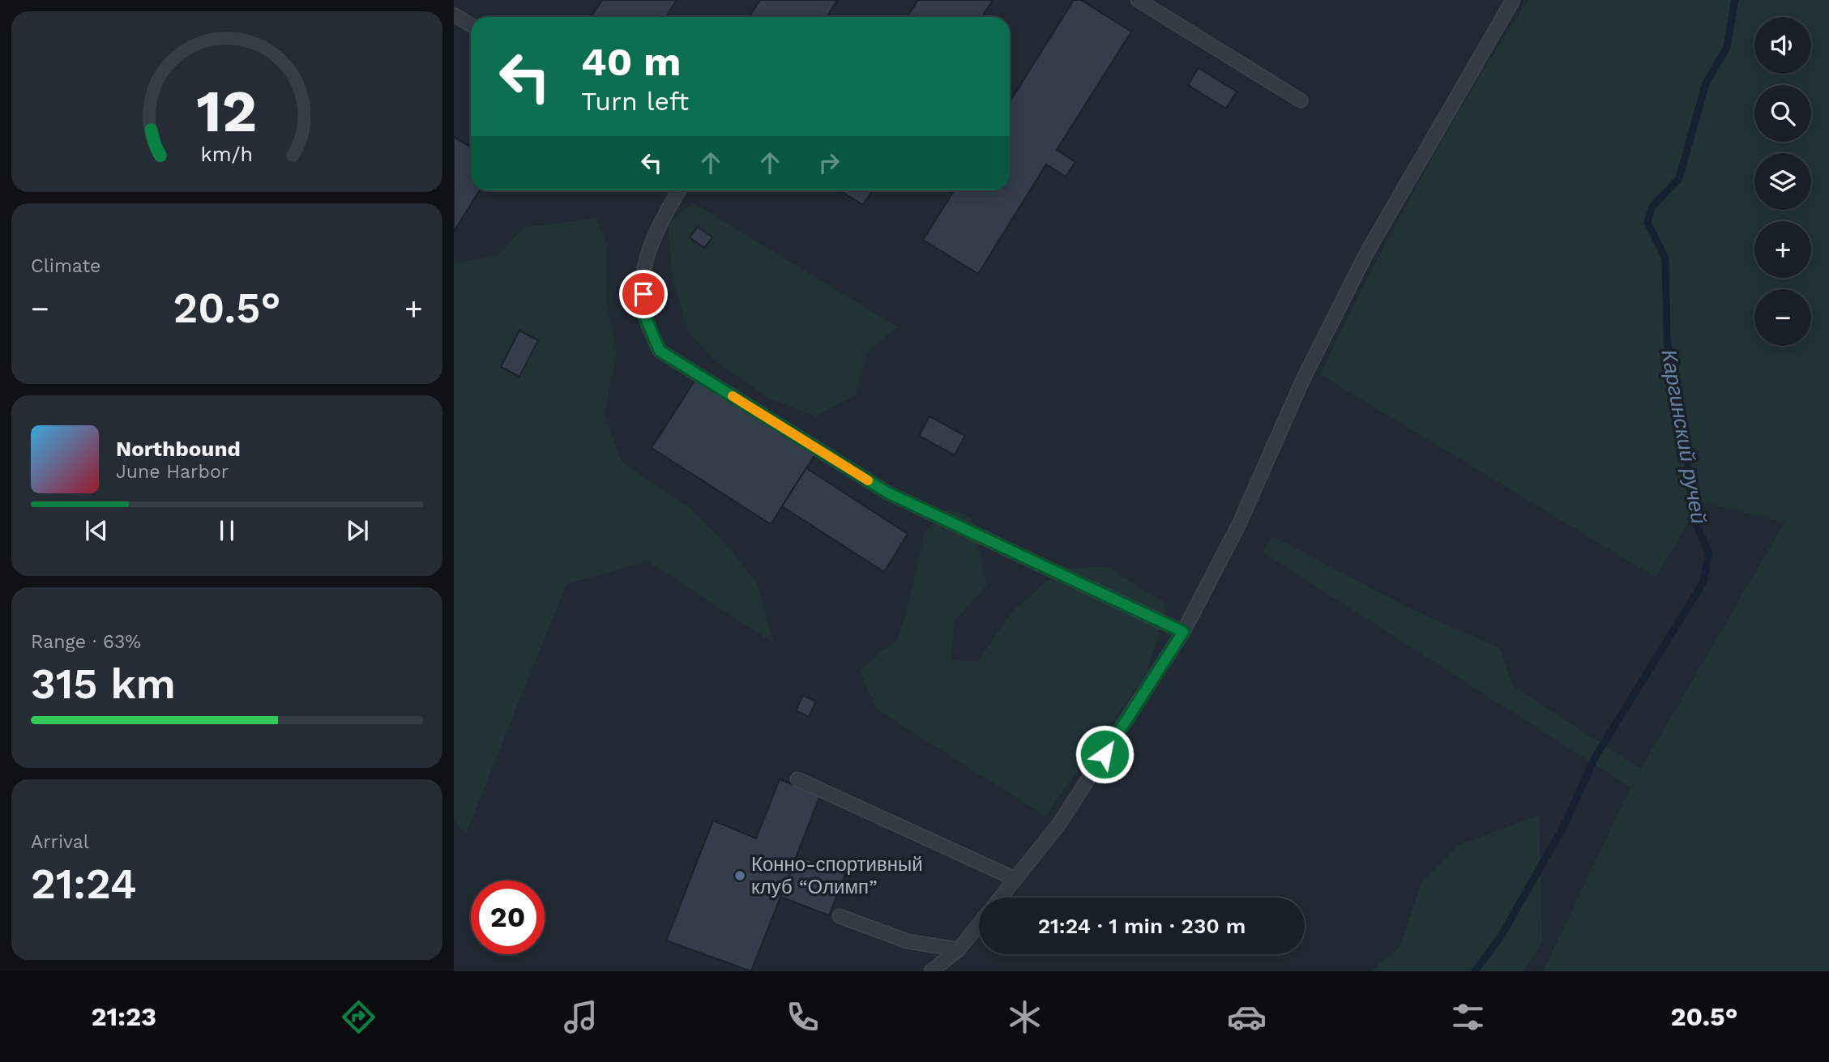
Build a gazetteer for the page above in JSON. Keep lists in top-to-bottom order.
{
  "water": ["Каргинский ручей"],
  "places": ["Конно-спортивный клуб “Олимп”"],
  "page": {
    "map_buttons": ["+", "−"],
    "turn": ["40 m", "Turn left"],
    "tile": [
      "Climate",
      ["Range · 63%", "315 km"],
      ["Arrival", "21:24"]
    ],
    "heat": ["−", "20.5°", "+"],
    "song": ["Northbound", "June Harbor"],
    "limit": "20",
    "trip": "21:24 · 1 min · 230 m",
    "tabs": ["21:23", "20.5°"],
    "gauge": ["12", "km/h"]
  }
}
